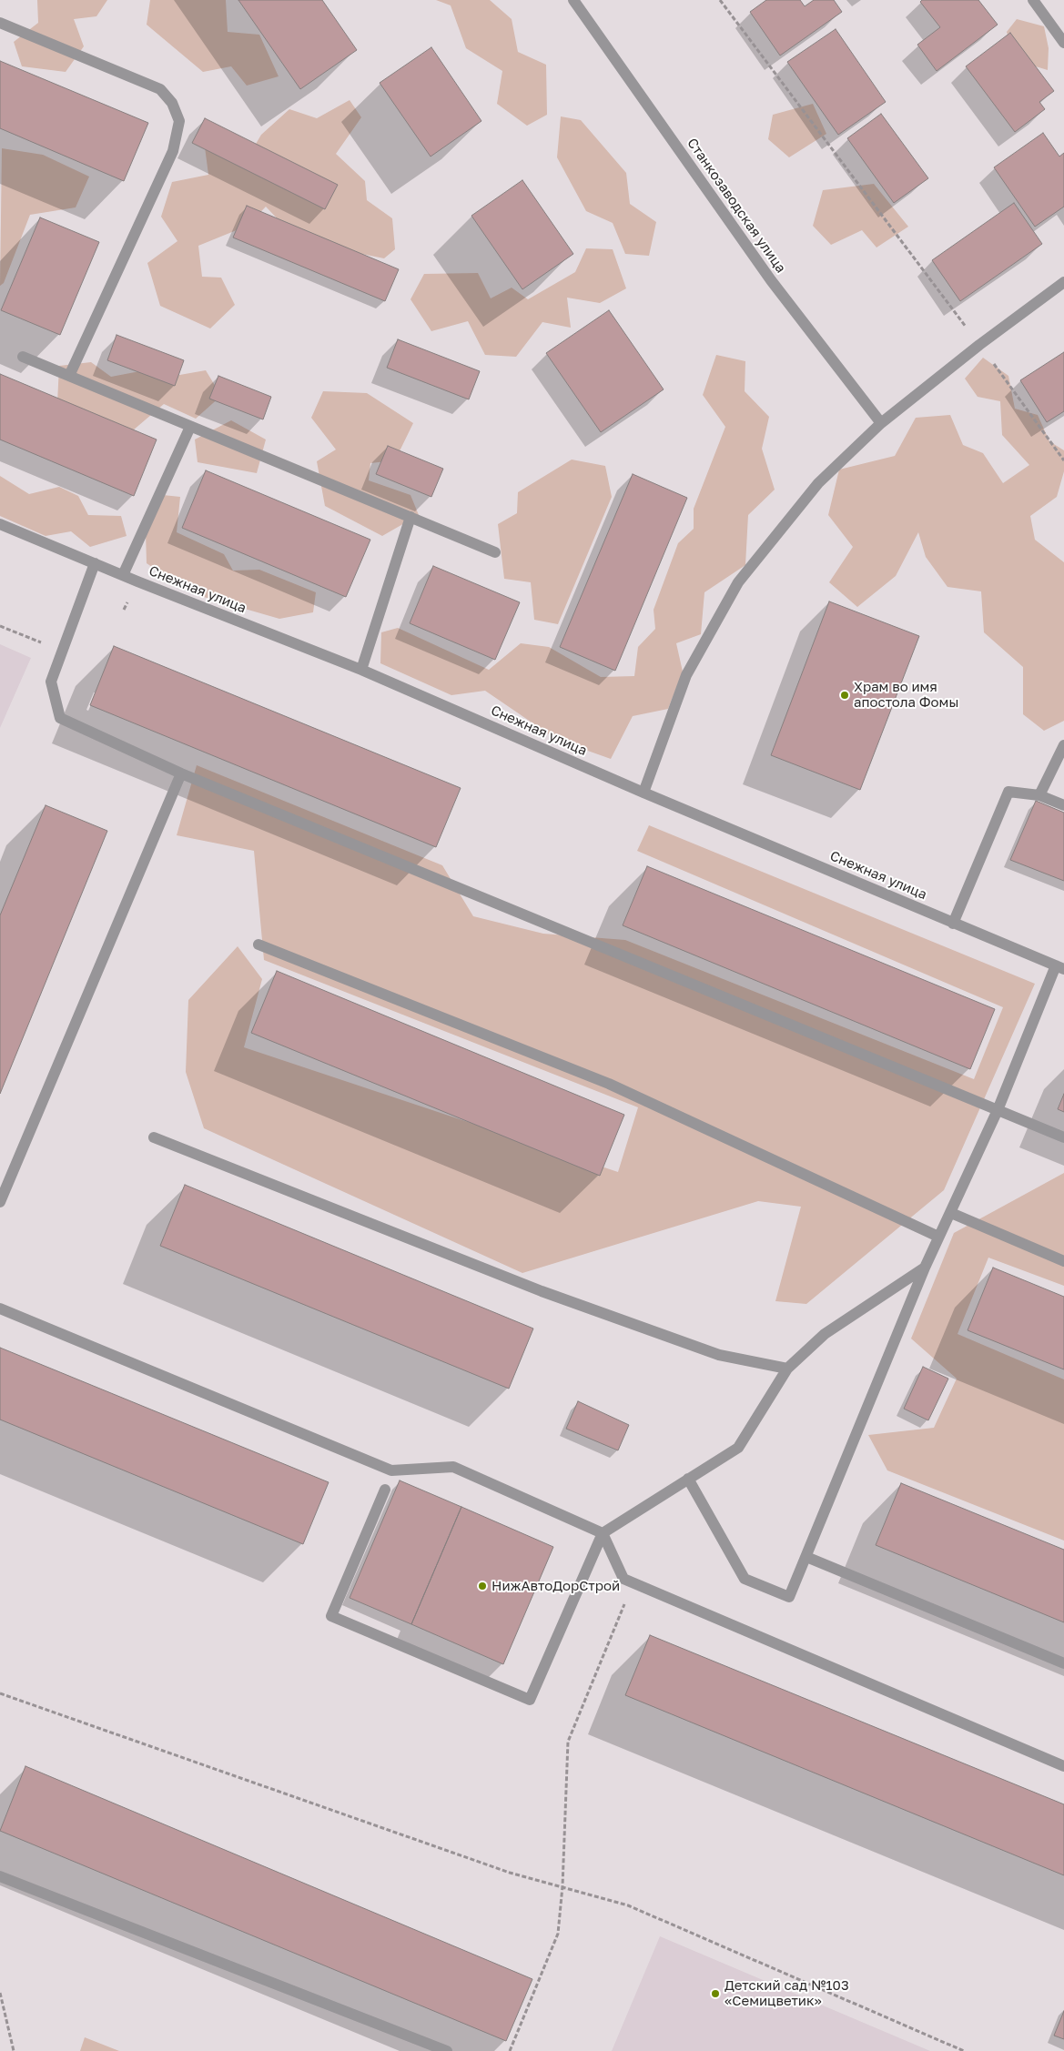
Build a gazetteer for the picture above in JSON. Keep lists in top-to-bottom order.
{
  "streets": {
    "street": ["Станкозаводская улица", "Снежная улица"]
  },
  "places": ["Храм во имя апостола Фомы", "НижАвтоДорСтрой", "Детский сад №103 «Семицветик»"]
}
